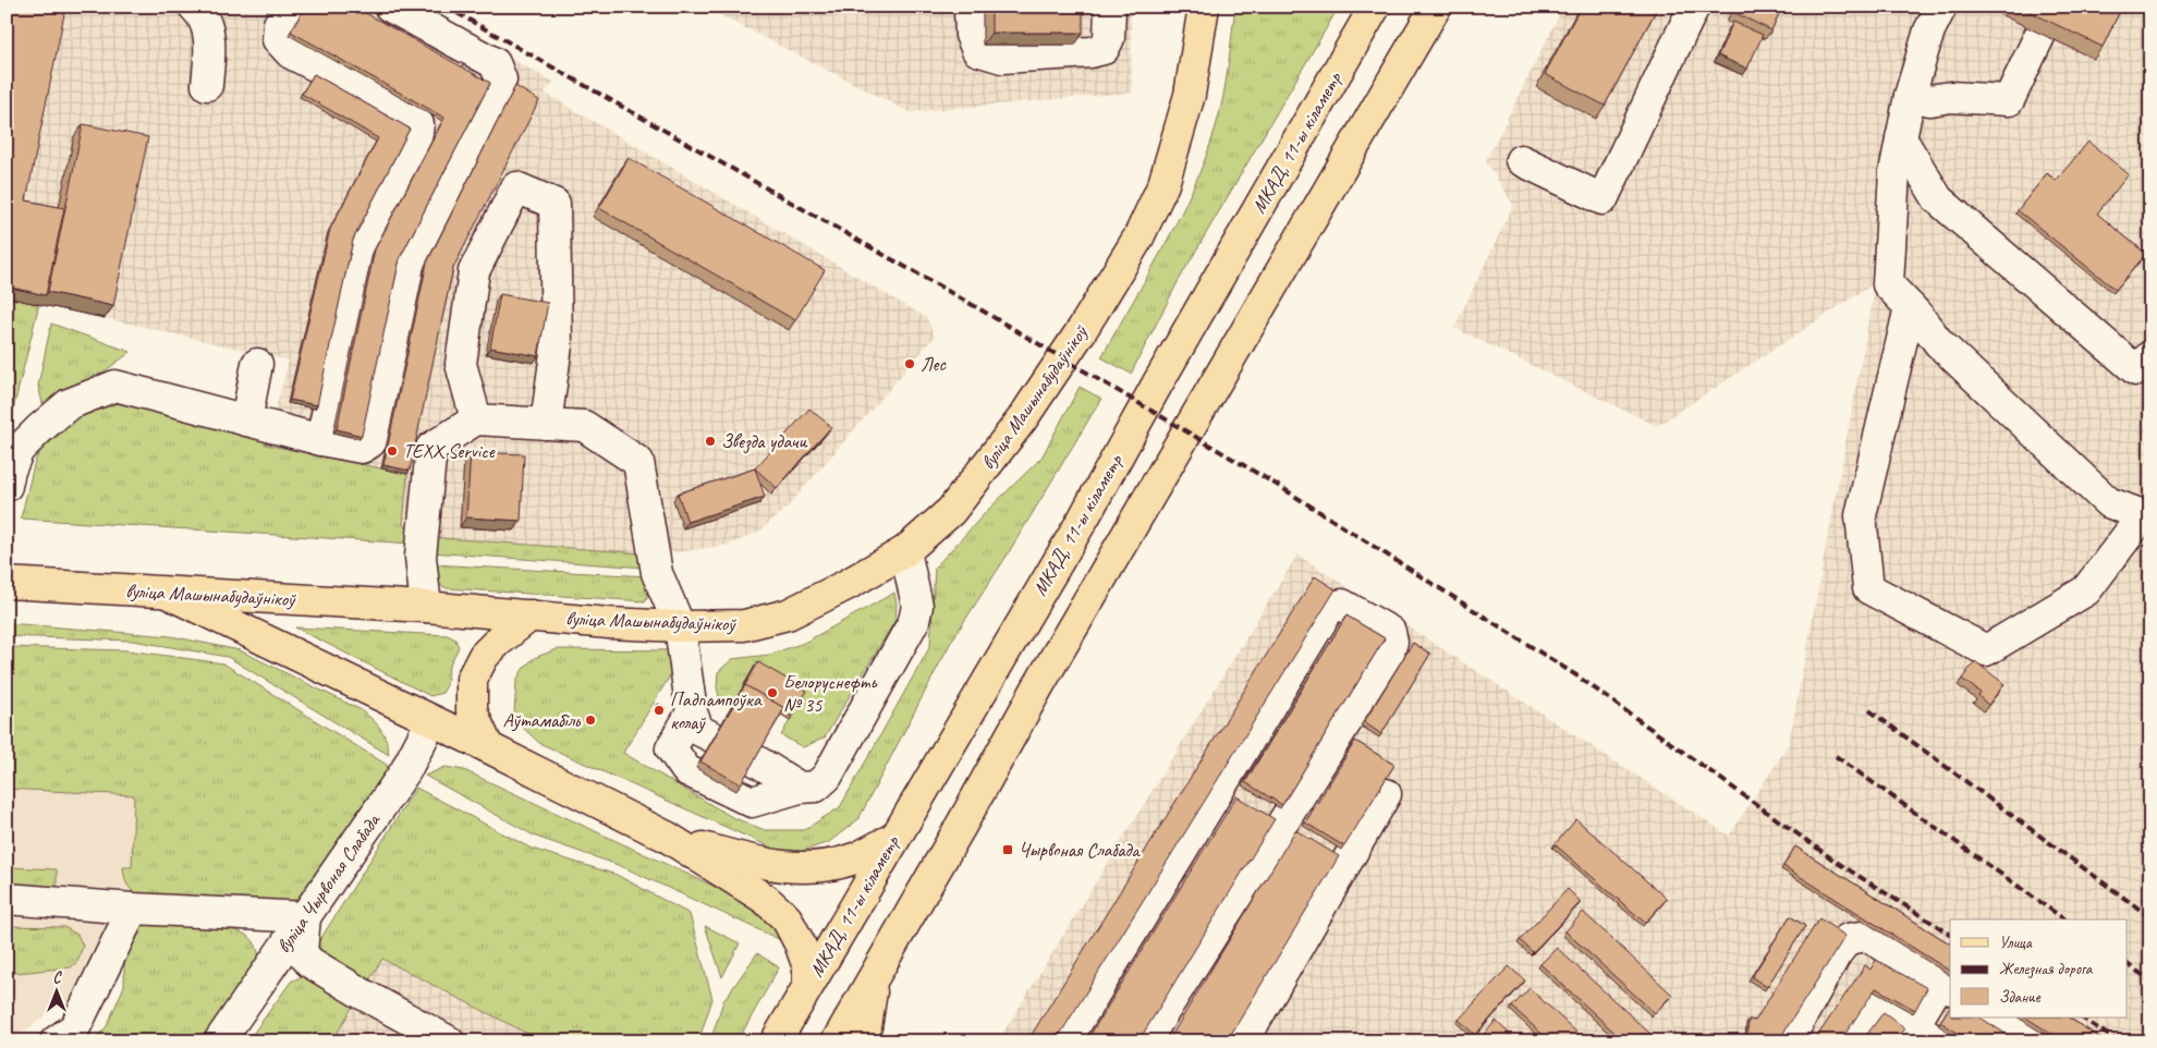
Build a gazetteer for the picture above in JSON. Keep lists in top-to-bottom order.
{
  "streets": {
    "main road": ["МКАД, 11-ы кіламетр", "вуліца Машынабудаўнікоў"],
    "street": ["вуліца Чырвоная Слабада"]
  },
  "places": {
    "other": [
      "Лес",
      "Звезда удачи",
      "TEXX Service",
      "Белоруснефть № 35",
      "Падпампоўка колаў",
      "Аўтамабіль"
    ],
    "transit": ["Чырвоная Слабада"]
  },
  "legend": ["Улица", "Железная дорога", "Здание"],
  "north": "top"
}
